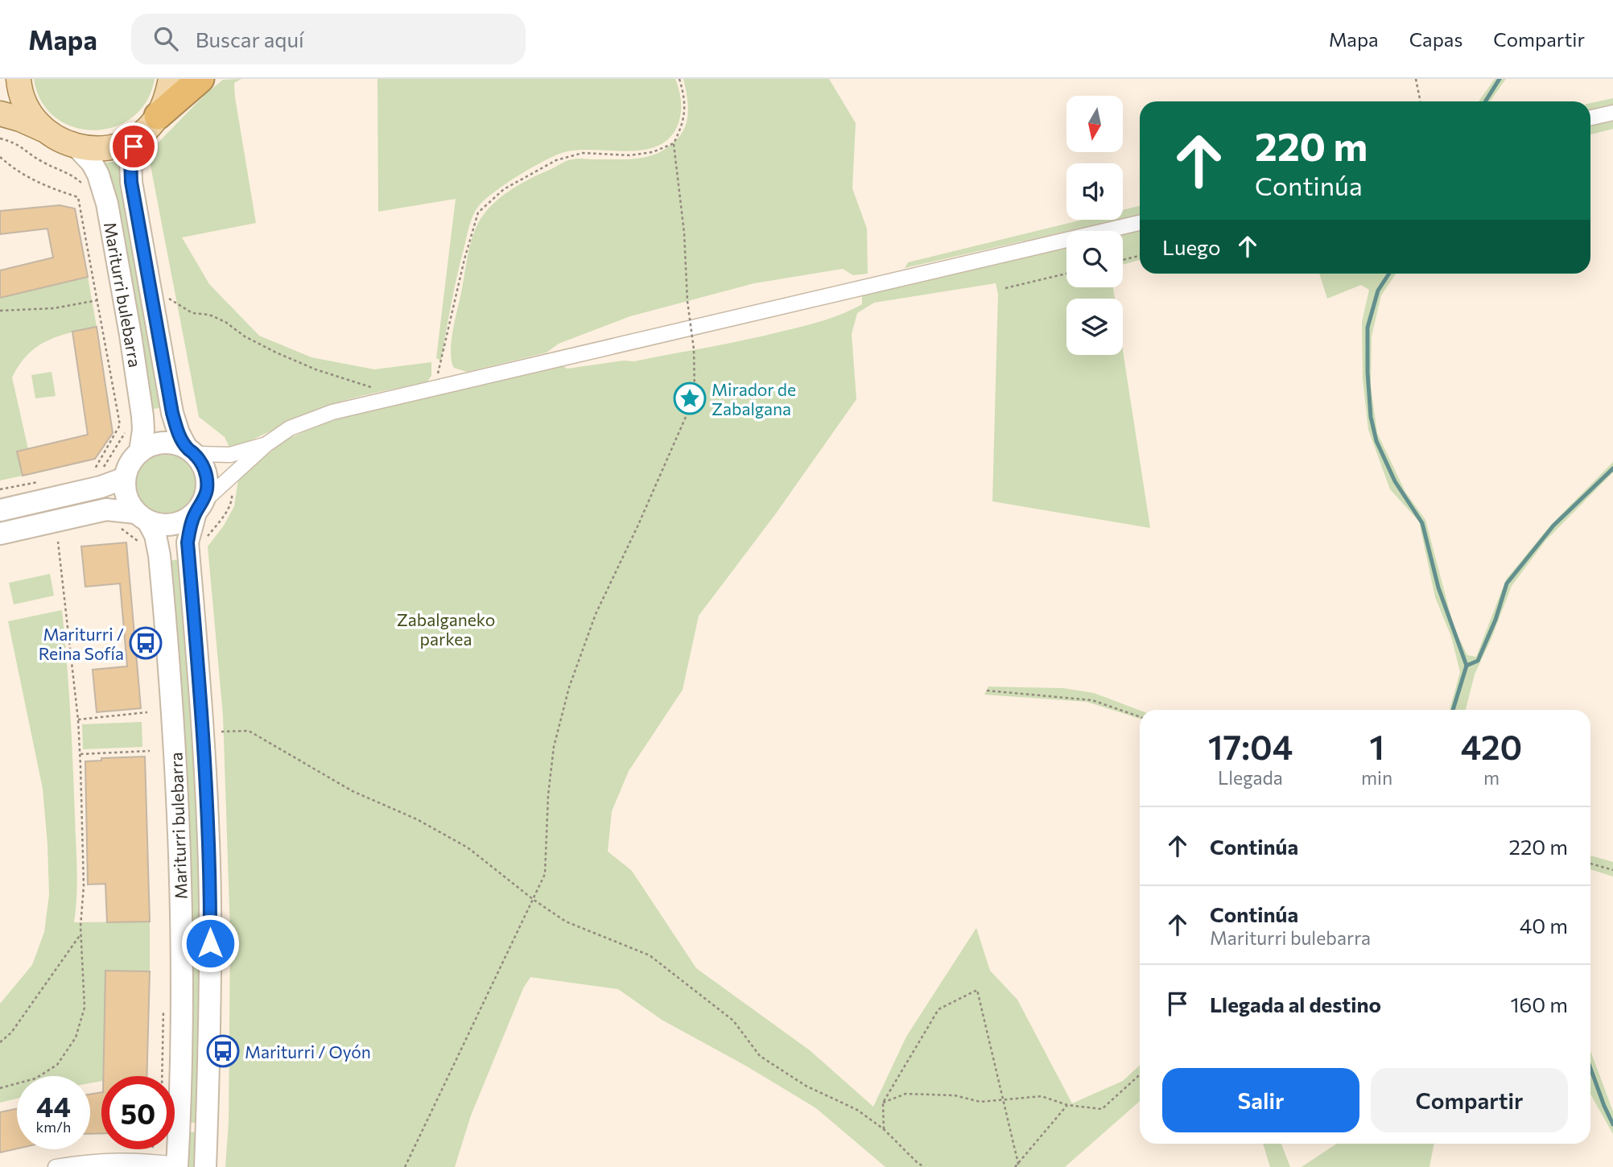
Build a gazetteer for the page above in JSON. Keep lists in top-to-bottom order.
{
  "streets": {
    "main road": ["Mariturri bulebarra"]
  },
  "parks": ["Zabalganeko parkea"],
  "places": {
    "place": ["Mirador de Zabalgana"],
    "bus stop": ["Mariturri / Reina Sofía", "Mariturri / Oyón"]
  },
  "north": "bottom",
  "page": {
    "header": "Mapa",
    "search": "Buscar aquí",
    "nav": ["Mapa", "Capas", "Compartir"],
    "turn": ["220 m", "Continúa"],
    "then": "Luego",
    "eta": [
      "17:04",
      "Llegada",
      "1",
      "min",
      "420",
      "m"
    ],
    "list": [
      {
        "name": "Continúa",
        "value": "220 m"
      },
      {
        "name": "Continúa",
        "note": "Mariturri bulebarra",
        "value": "40 m"
      },
      {
        "name": "Llegada al destino",
        "value": "160 m"
      }
    ],
    "buttons": ["Salir", "Compartir"],
    "speed": "44 km/h",
    "limit": "50"
  }
}
